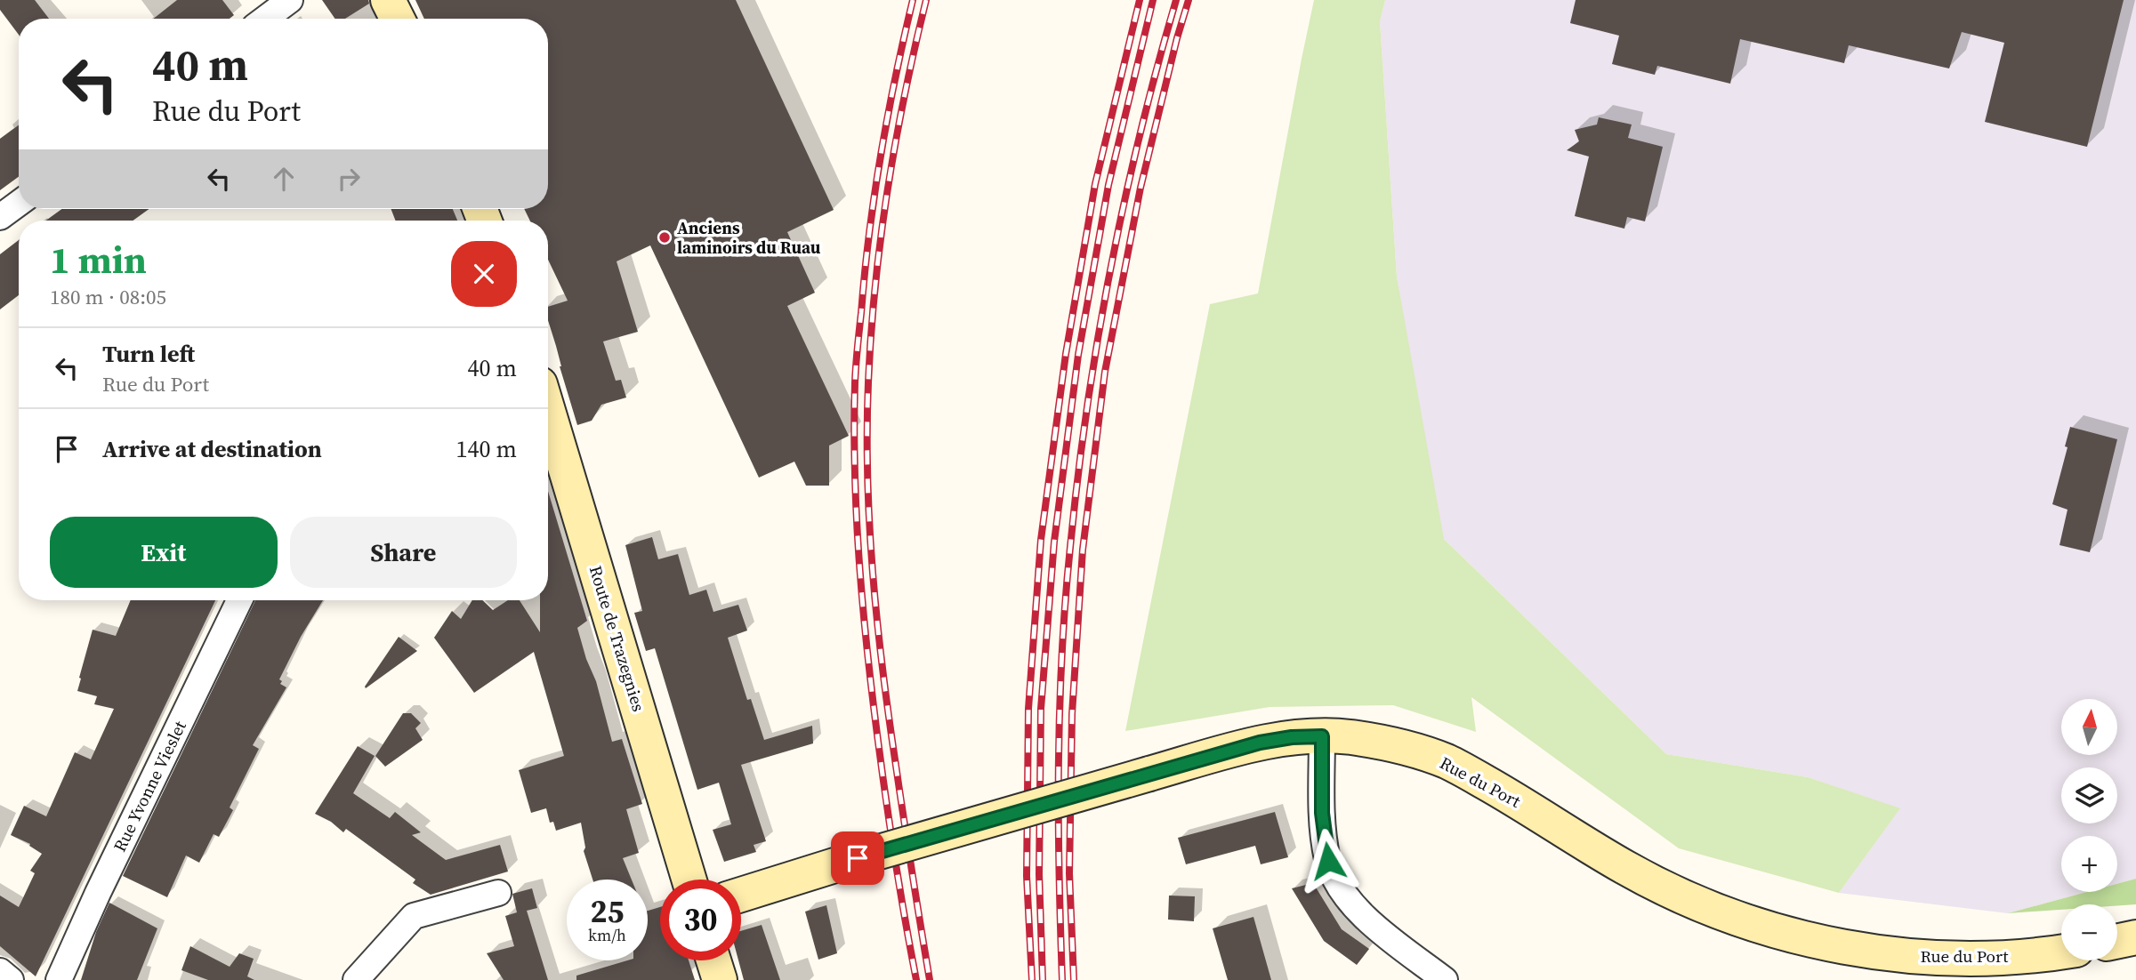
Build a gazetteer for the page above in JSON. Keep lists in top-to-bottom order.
{
  "streets": {
    "main road": ["Route de Trazegnies", "Rue du Port"],
    "street": ["Rue Yvonne Vieslet"]
  },
  "places": ["Anciens laminoirs du Ruau"],
  "north": "top",
  "page": {
    "turn": ["40 m", "Rue du Port"],
    "heading": ["1 min", "180 m · 08:05"],
    "list": [
      {
        "name": "Turn left",
        "note": "Rue du Port",
        "value": "40 m"
      },
      {
        "name": "Arrive at destination",
        "value": "140 m"
      }
    ],
    "buttons": ["Exit", "Share"],
    "map_buttons": ["+", "−"],
    "speed": "25 km/h",
    "limit": "30"
  }
}
